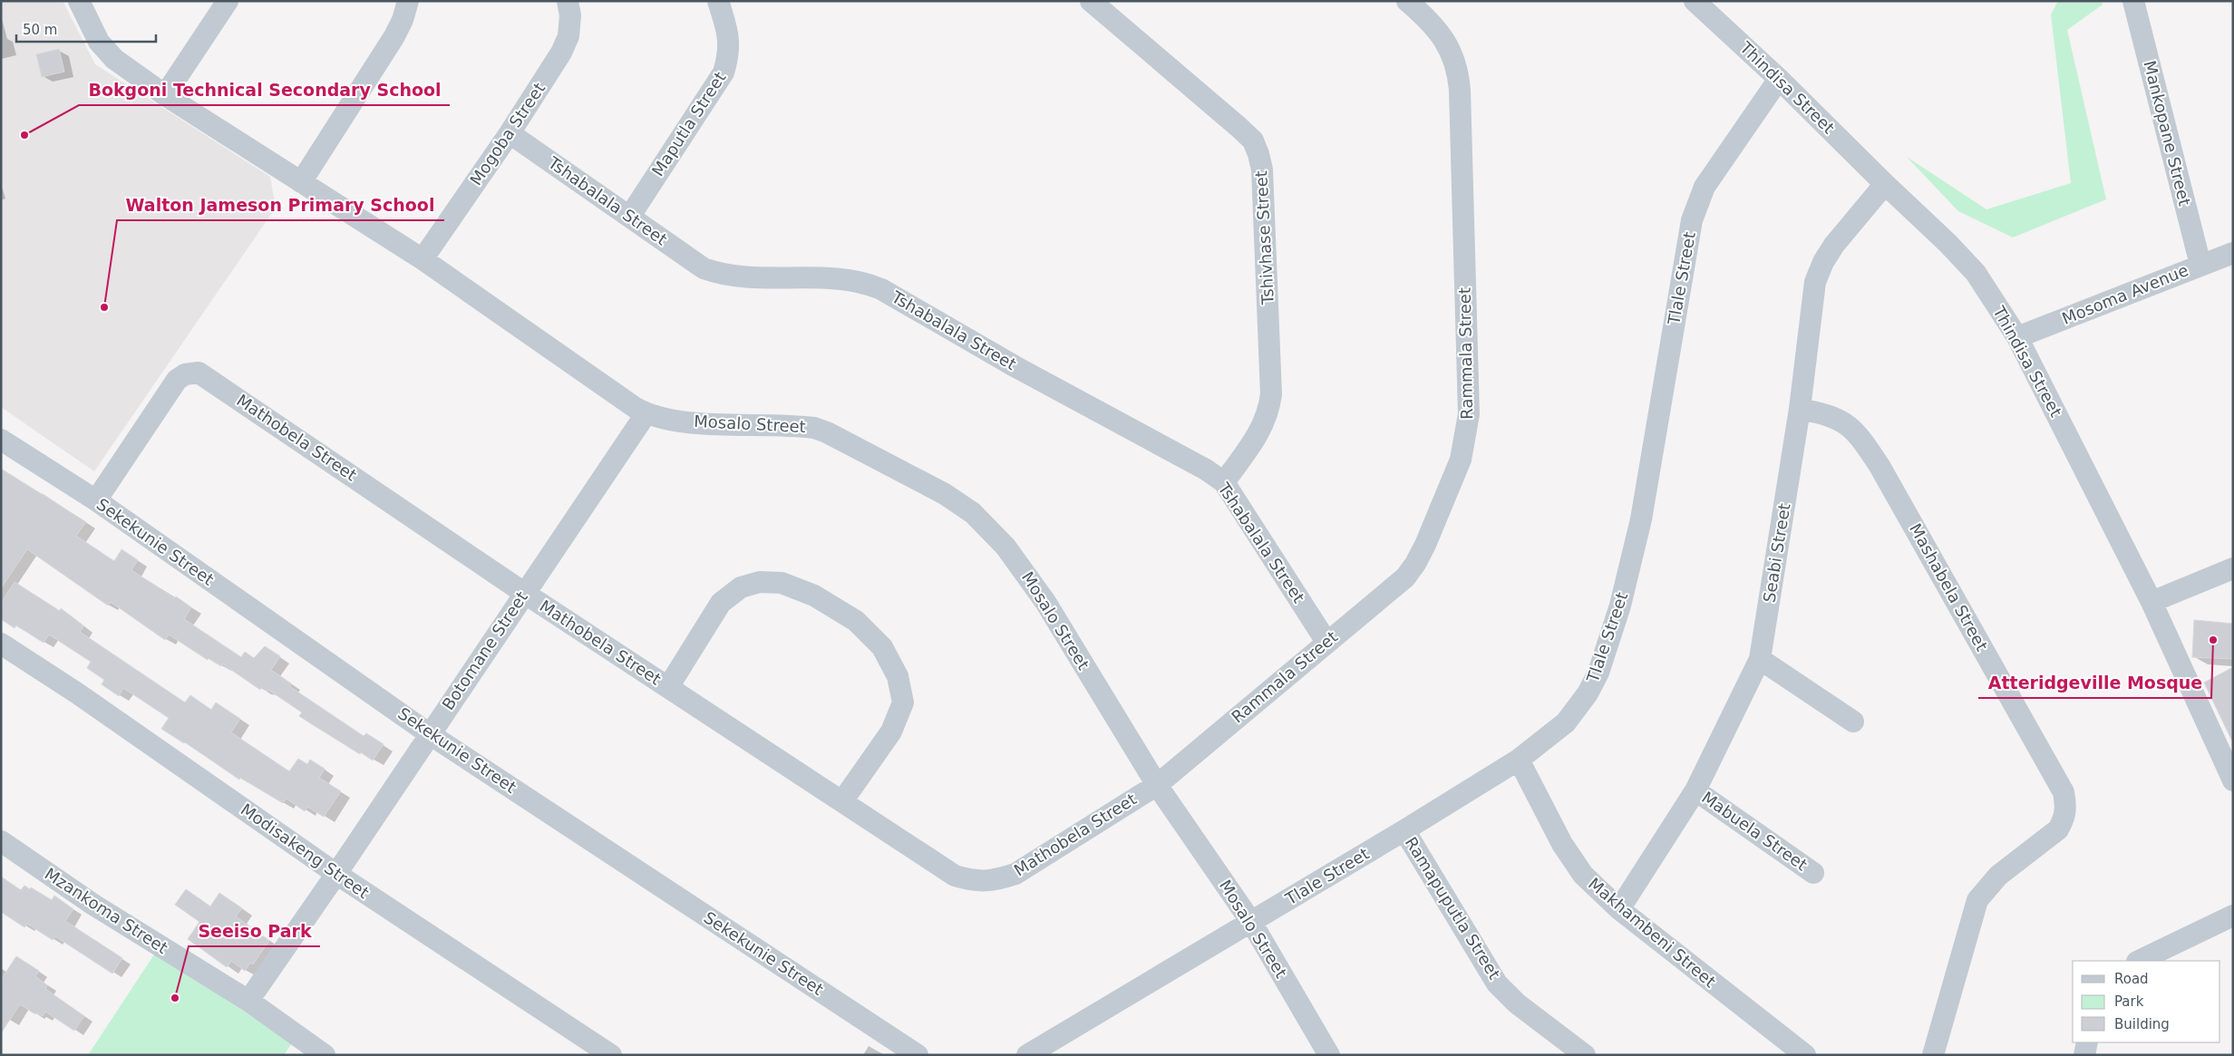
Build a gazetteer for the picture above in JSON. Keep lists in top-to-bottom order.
{
  "streets": {
    "street": [
      "Thindisa Street",
      "Maputla Street",
      "Mankopane Street",
      "Mogoba Street",
      "Tshabalala Street",
      "Tshivhase Street",
      "Tlale Street",
      "Mosoma Avenue",
      "Rammala Street",
      "Mosalo Street",
      "Mathobela Street",
      "Sekekunie Street",
      "Seabi Street",
      "Mashabela Street",
      "Botomane Street",
      "Mabuela Street",
      "Modisakeng Street",
      "Ramapuputla Street",
      "Mzankoma Street",
      "Makhambeni Street"
    ]
  },
  "crossings": [
    ["Thindisa Street", "Tlale Street"],
    ["Thindisa Street", "Mosoma Avenue"],
    ["Thindisa Street", "Seabi Street"],
    ["Maputla Street", "Tshabalala Street"],
    ["Mankopane Street", "Mosoma Avenue"],
    ["Mogoba Street", "Tshabalala Street"],
    ["Mogoba Street", "Mosalo Street"],
    ["Tshabalala Street", "Tshivhase Street"],
    ["Tshabalala Street", "Rammala Street"],
    ["Tlale Street", "Mosalo Street"],
    ["Tlale Street", "Ramapuputla Street"],
    ["Tlale Street", "Makhambeni Street"],
    ["Rammala Street", "Mosalo Street"],
    ["Rammala Street", "Mathobela Street"],
    ["Mosalo Street", "Mathobela Street"],
    ["Mosalo Street", "Botomane Street"],
    ["Mathobela Street", "Sekekunie Street"],
    ["Mathobela Street", "Botomane Street"],
    ["Sekekunie Street", "Botomane Street"],
    ["Seabi Street", "Mashabela Street"],
    ["Seabi Street", "Mabuela Street"],
    ["Seabi Street", "Makhambeni Street"],
    ["Botomane Street", "Modisakeng Street"],
    ["Botomane Street", "Mzankoma Street"]
  ],
  "places": [
    "Bokgoni Technical Secondary School",
    "Walton Jameson Primary School",
    "Atteridgeville Mosque",
    "Seeiso Park"
  ],
  "legend": ["Road", "Park", "Building"],
  "scale_bar": "50 m"
}
